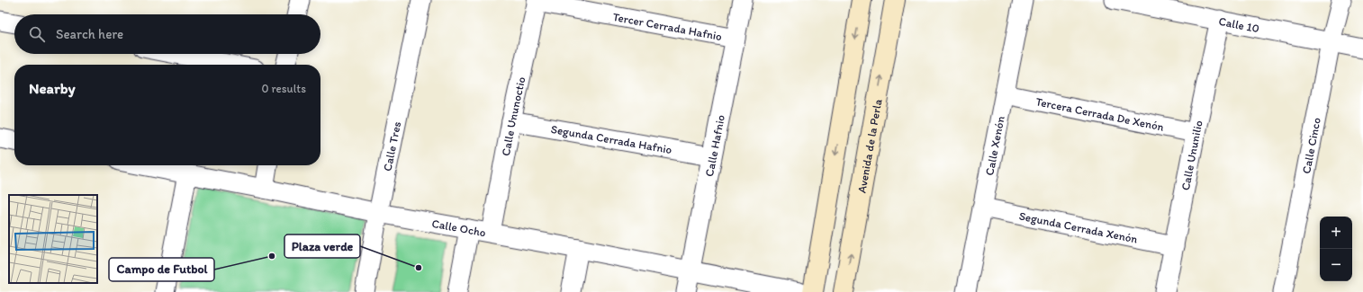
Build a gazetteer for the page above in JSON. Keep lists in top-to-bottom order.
{
  "streets": {
    "street": [
      "Calle 10",
      "Tercer Cerrada Hafnio",
      "Tercera Cerrada De Xenón",
      "Calle Ununoctio",
      "Segunda Cerrada Hafnio",
      "Calle Tres",
      "Calle Hafnio",
      "Avenida de la Perla",
      "Calle Xenón",
      "Calle Cinco",
      "Calle Ununilio",
      "Segunda Cerrada Xenón",
      "Calle Ocho"
    ]
  },
  "crossings": [
    ["Calle 10", "Calle Cinco"],
    ["Calle 10", "Calle Ununilio"],
    ["Tercer Cerrada Hafnio", "Calle Ununoctio"],
    ["Tercer Cerrada Hafnio", "Calle Hafnio"],
    ["Tercera Cerrada De Xenón", "Calle Xenón"],
    ["Tercera Cerrada De Xenón", "Calle Ununilio"],
    ["Calle Ununoctio", "Segunda Cerrada Hafnio"],
    ["Calle Ununoctio", "Calle Ocho"],
    ["Segunda Cerrada Hafnio", "Calle Hafnio"],
    ["Calle Tres", "Calle Ocho"],
    ["Calle Hafnio", "Calle Ocho"],
    ["Calle Xenón", "Segunda Cerrada Xenón"],
    ["Calle Ununilio", "Segunda Cerrada Xenón"]
  ],
  "places": ["Campo de Futbol", "Plaza verde"],
  "page": {
    "search": "Search here",
    "heading": ["Nearby", "0 results"],
    "map_buttons": ["+", "−"]
  }
}
